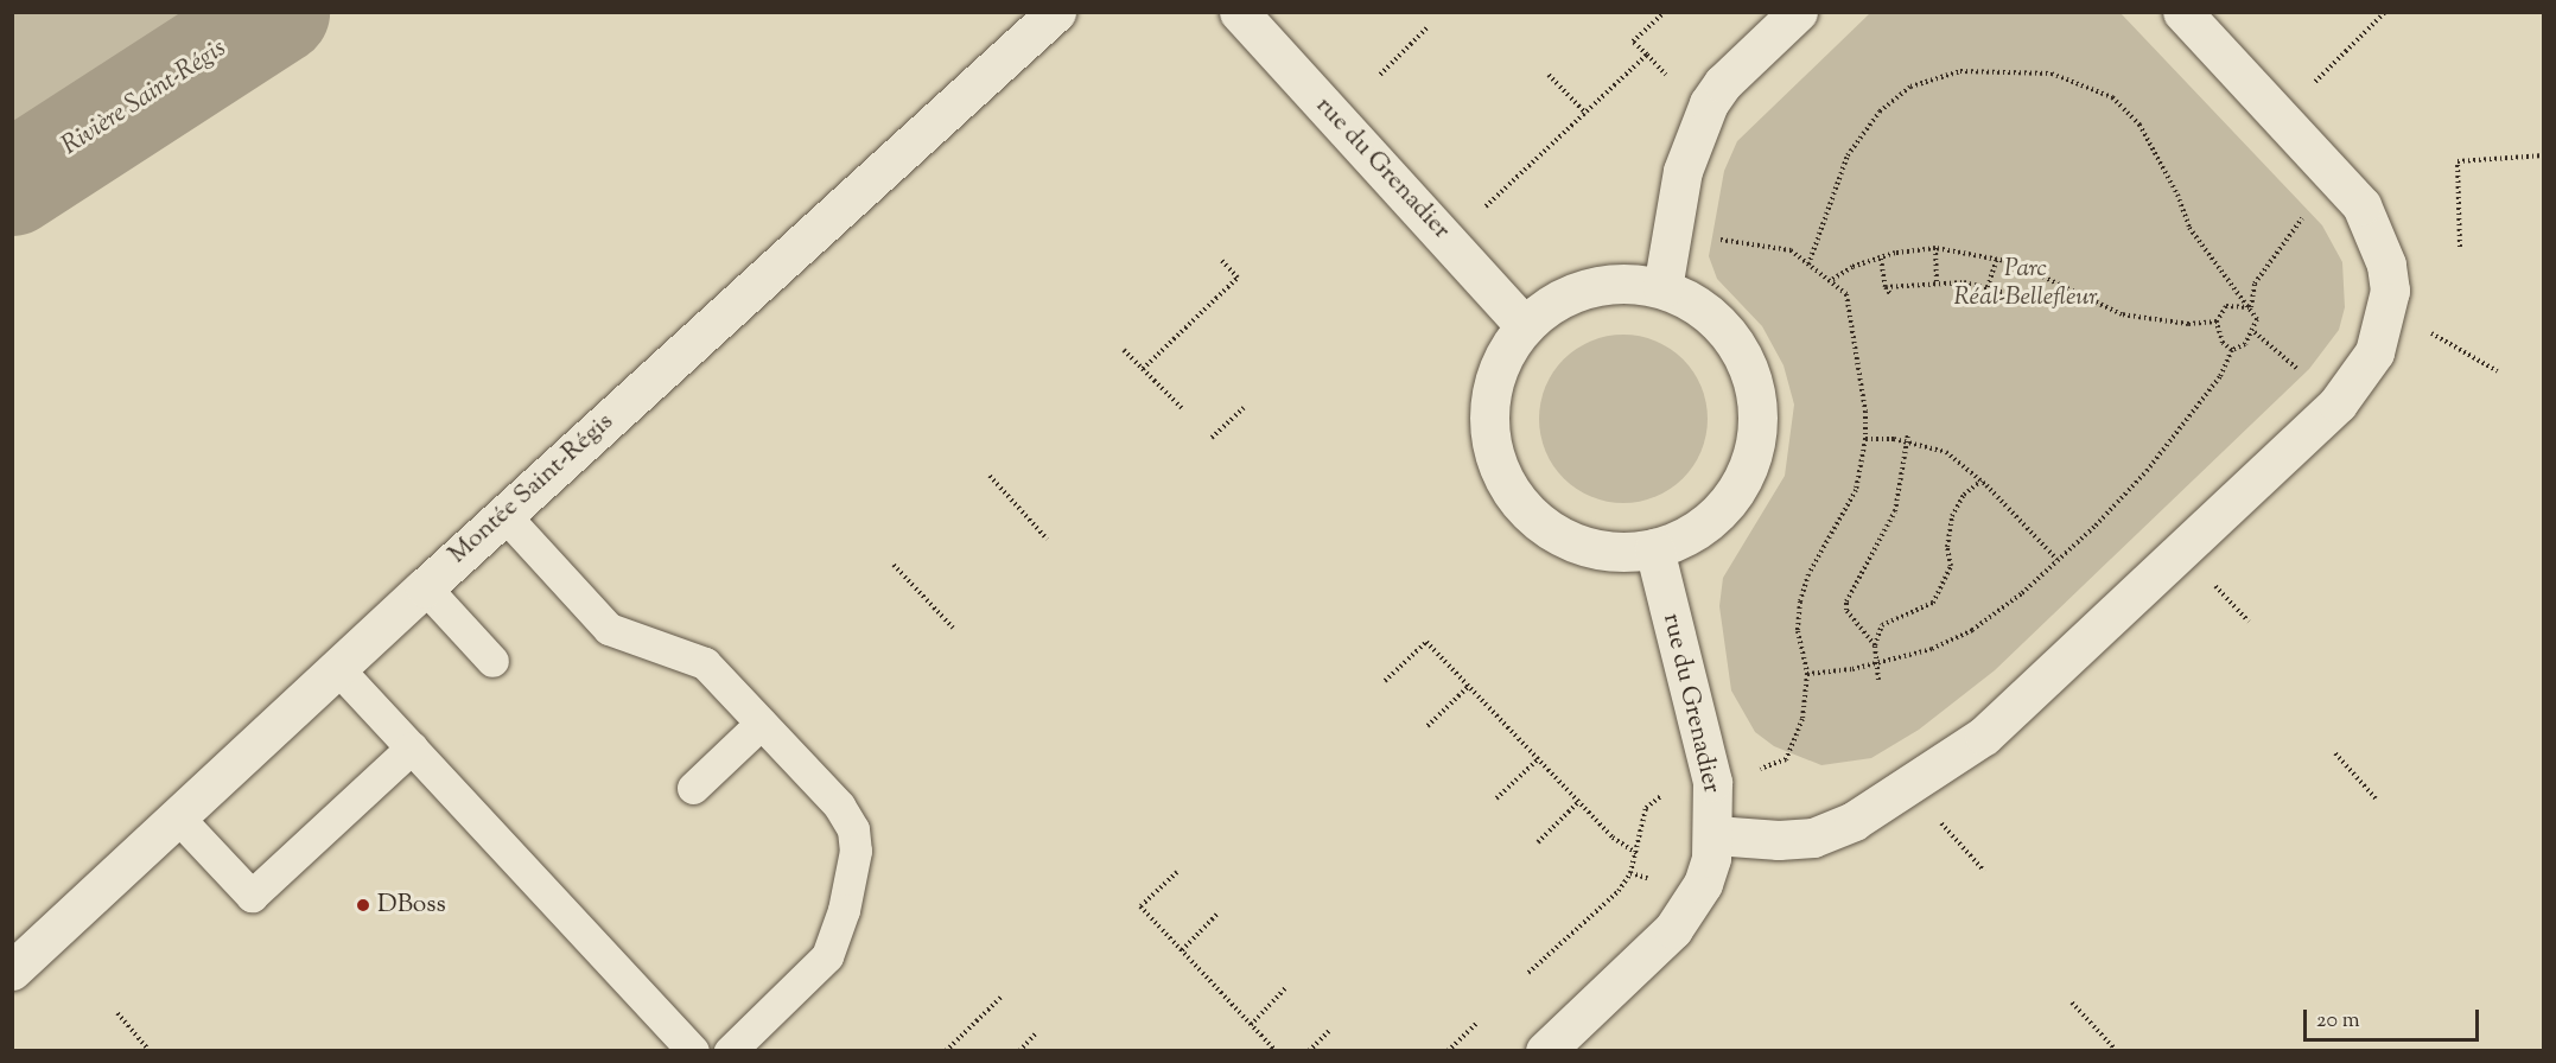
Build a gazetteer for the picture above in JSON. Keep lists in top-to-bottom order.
{
  "streets": {
    "street": ["rue du Grenadier", "Montée Saint-Régis"]
  },
  "water": ["Rivière Saint-Régis"],
  "parks": ["Parc Réal-Bellefleur"],
  "places": ["DBoss"],
  "scale_bar": "20 m"
}
